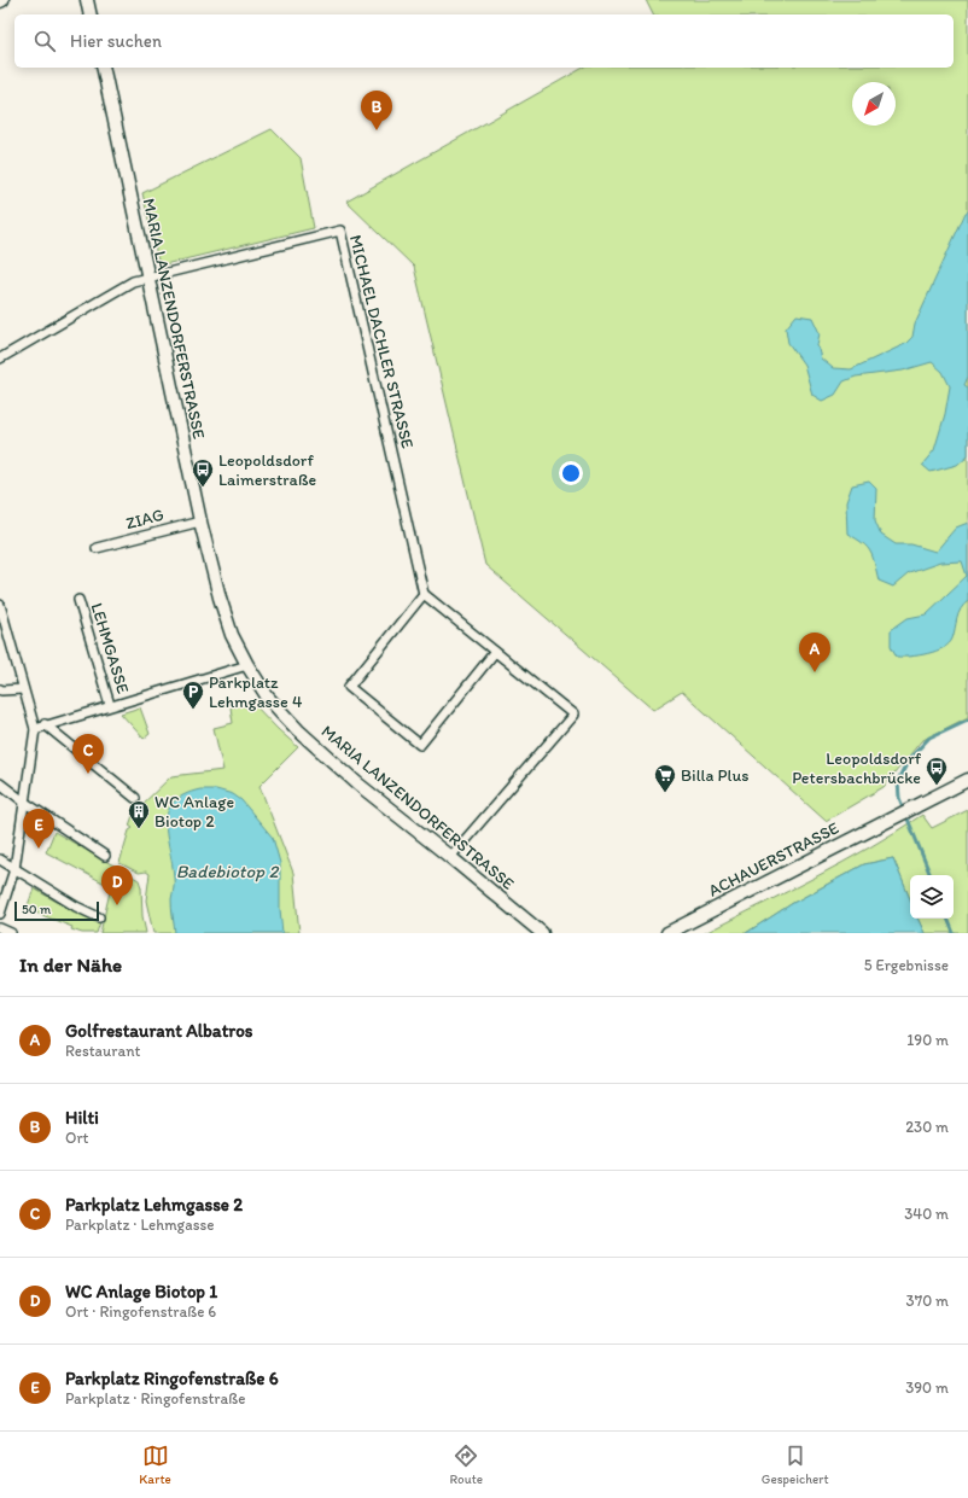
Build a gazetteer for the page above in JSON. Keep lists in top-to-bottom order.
{
  "streets": {
    "street": [
      "MARIA LANZENDORFERSTRASSE",
      "MICHAEL DACHLER STRASSE",
      "ZIAG",
      "LEHMGASSE",
      "ACHAUERSTRASSE"
    ]
  },
  "crossings": [
    ["MARIA LANZENDORFERSTRASSE", "MICHAEL DACHLER STRASSE"],
    ["MARIA LANZENDORFERSTRASSE", "ZIAG"],
    ["MARIA LANZENDORFERSTRASSE", "LEHMGASSE"]
  ],
  "water": ["Badebiotop 2"],
  "places": {
    "bus stop": ["Leopoldsdorf Laimerstraße", "Leopoldsdorf Petersbachbrücke"],
    "parking": ["Parkplatz Lehmgasse 4"],
    "supermarket": ["Billa Plus"],
    "building": ["WC Anlage Biotop 2"]
  },
  "scale_bar": "50 m",
  "north": "bottom left",
  "page": {
    "search": "Hier suchen",
    "pins": [
      "B",
      "A",
      "C",
      "E",
      "D"
    ],
    "scale": "50 m",
    "heading": ["In der Nähe", "5 Ergebnisse"],
    "list": [
      {
        "mark": "A",
        "name": "Golfrestaurant Albatros",
        "note": "Restaurant",
        "value": "190 m"
      },
      {
        "mark": "B",
        "name": "Hilti",
        "note": "Ort",
        "value": "230 m"
      },
      {
        "mark": "C",
        "name": "Parkplatz Lehmgasse 2",
        "note": "Parkplatz · Lehmgasse",
        "value": "340 m"
      },
      {
        "mark": "D",
        "name": "WC Anlage Biotop 1",
        "note": "Ort · Ringofenstraße 6",
        "value": "370 m"
      },
      {
        "mark": "E",
        "name": "Parkplatz Ringofenstraße 6",
        "note": "Parkplatz · Ringofenstraße",
        "value": "390 m"
      }
    ],
    "nav": ["Karte", "Route", "Gespeichert"]
  }
}
